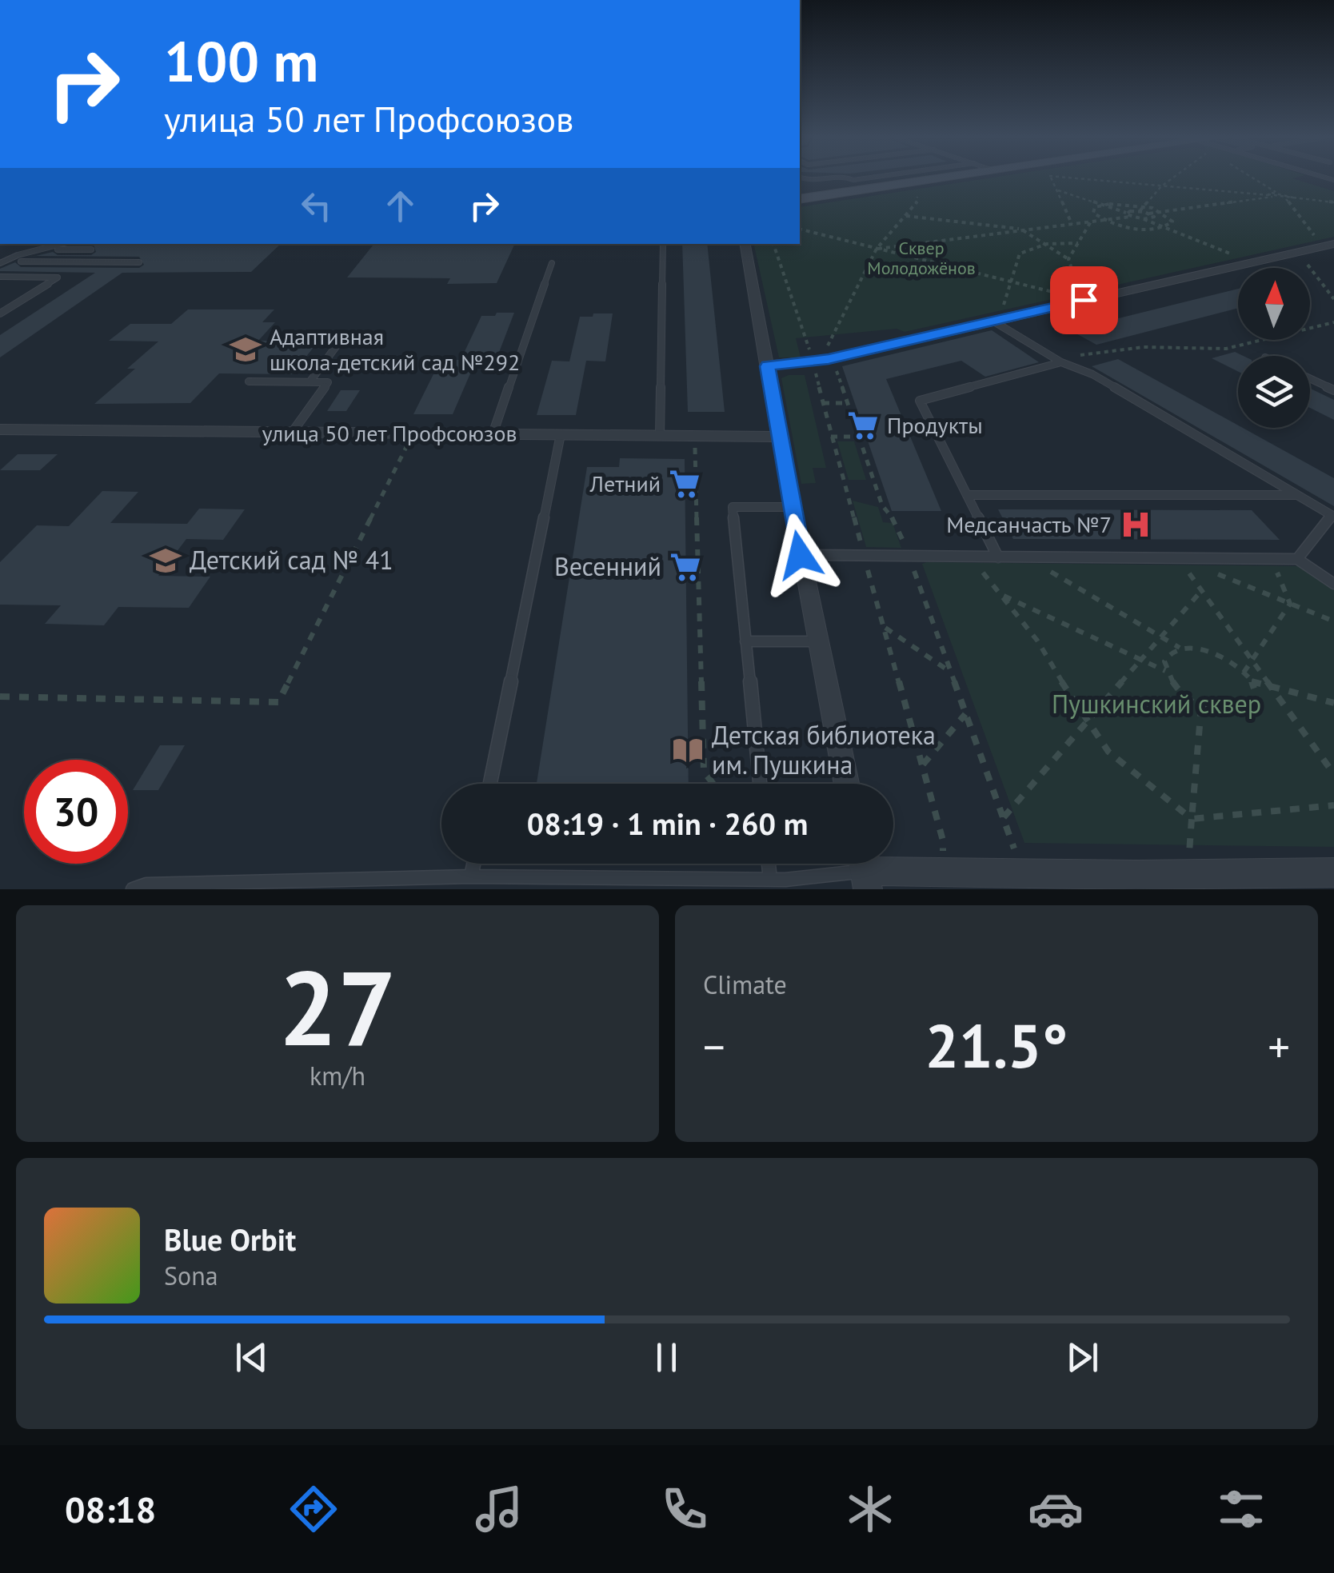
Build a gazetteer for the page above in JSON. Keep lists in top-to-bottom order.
{
  "streets": {
    "street": ["улица 50 лет Профсоюзов"]
  },
  "parks": ["Сквер Молодожёнов", "Пушкинский сквер"],
  "places": {
    "school or university": ["Адаптивная школа-детский сад №292", "Детский сад № 41"],
    "supermarket": ["Продукты", "Летний", "Весенний"],
    "hospital": ["Медсанчасть №7"],
    "library": ["Детская библиотека им. Пушкина"]
  },
  "north": "top",
  "page": {
    "turn": ["100 m", "улица 50 лет Профсоюзов"],
    "limit": "30",
    "trip": "08:19 · 1 min · 260 m",
    "tile": [
      ["27", "km/h"],
      "Climate"
    ],
    "heat": ["−", "21.5°", "+"],
    "song": ["Blue Orbit", "Sona"],
    "tabs": "08:18"
  }
}
